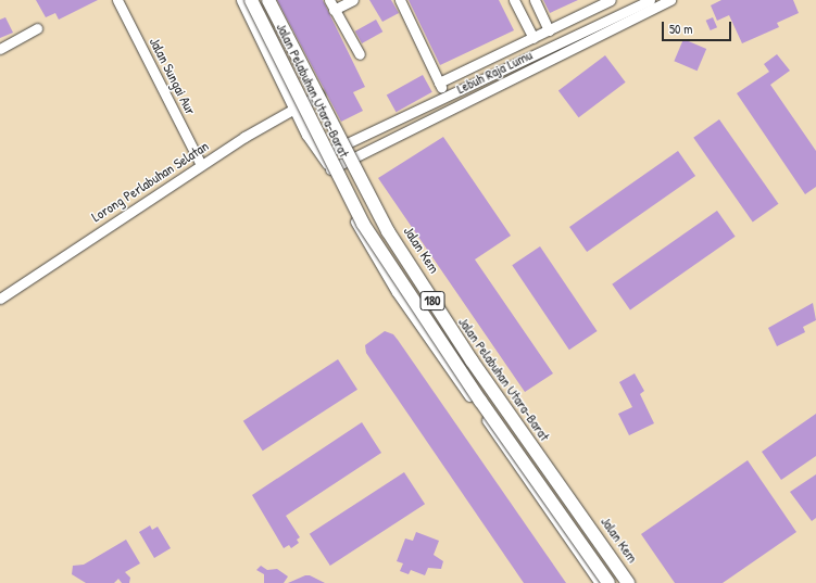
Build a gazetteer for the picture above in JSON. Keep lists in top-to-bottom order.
{
  "streets": {
    "main road": ["Jalan Pelabuhan Utara-Barat", "180"],
    "street": [
      "Lebuh Raja Lumu",
      "Jalan Sungai Aur",
      "Lorong Perlabuhan Selatan",
      "Jalan Kem"
    ]
  },
  "crossings": [
    ["Lebuh Raja Lumu", "Jalan Kem"],
    ["Jalan Sungai Aur", "Lorong Perlabuhan Selatan"],
    ["Lorong Perlabuhan Selatan", "Jalan Kem"]
  ],
  "scale_bar": "50 m"
}
